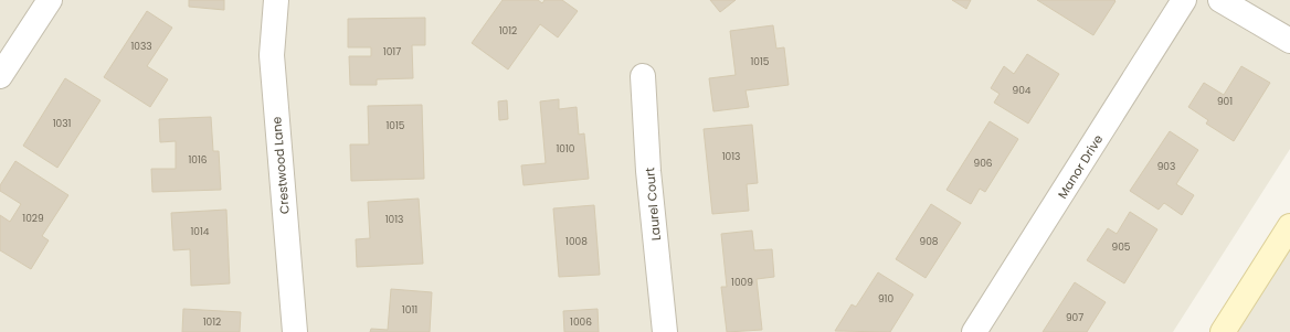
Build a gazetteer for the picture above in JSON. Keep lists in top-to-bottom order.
{
  "streets": {
    "street": ["Crestwood Lane", "Manor Drive", "Laurel Court"]
  },
  "house_numbers": [
    "1012",
    "1033",
    "1017",
    "1015",
    "904",
    "901",
    "1031",
    "1015",
    "1010",
    "1013",
    "1016",
    "906",
    "903",
    "1029",
    "1013",
    "1014",
    "1008",
    "908",
    "905",
    "1009",
    "910",
    "1011",
    "907",
    "1012",
    "1006"
  ]
}
